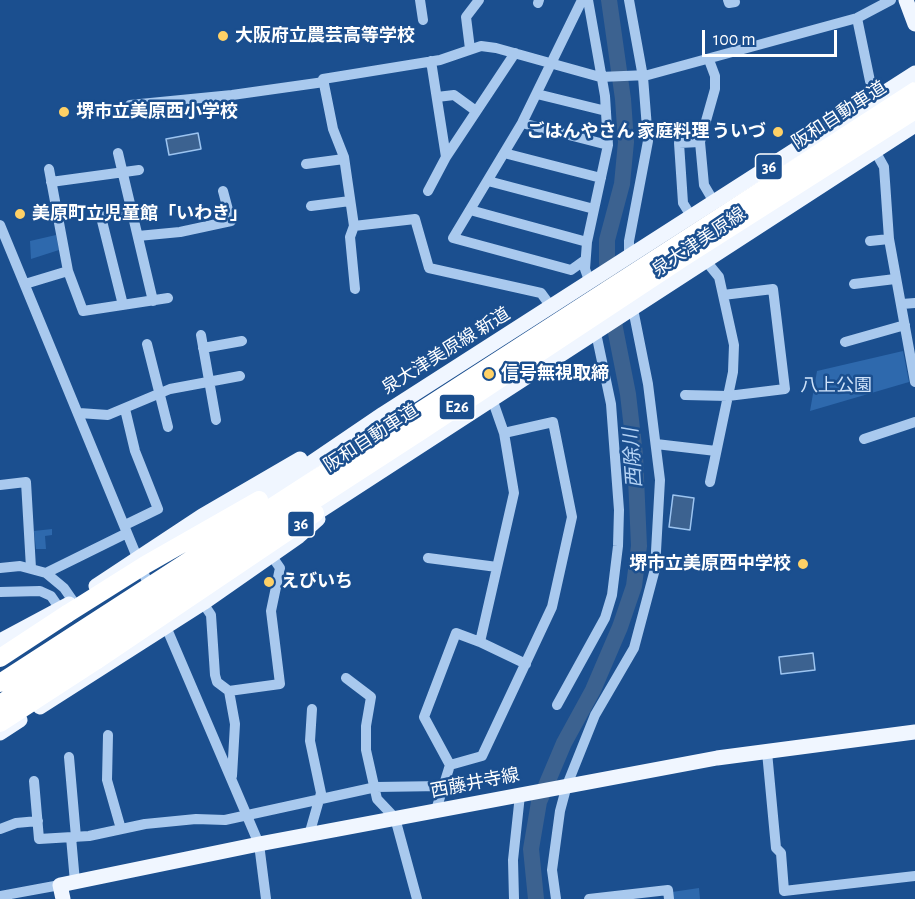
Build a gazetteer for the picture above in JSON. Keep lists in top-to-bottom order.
{
  "streets": {
    "highway": ["阪和自動車道", "E26"],
    "main road": [
      "36",
      "泉大津美原線",
      "泉大津美原線 新道",
      "西藤井寺線"
    ]
  },
  "crossings": [
    ["36", "泉大津美原線"],
    ["36", "泉大津美原線 新道"]
  ],
  "water": ["西除川"],
  "parks": ["八上公園"],
  "places": [
    "大阪府立農芸高等学校",
    "堺市立美原西小学校",
    "ごはんやさん 家庭料理 ういづ",
    "美原町立児童館「いわき」",
    "信号無視取締",
    "堺市立美原西中学校",
    "えびいち"
  ],
  "scale_bar": "100 m"
}
